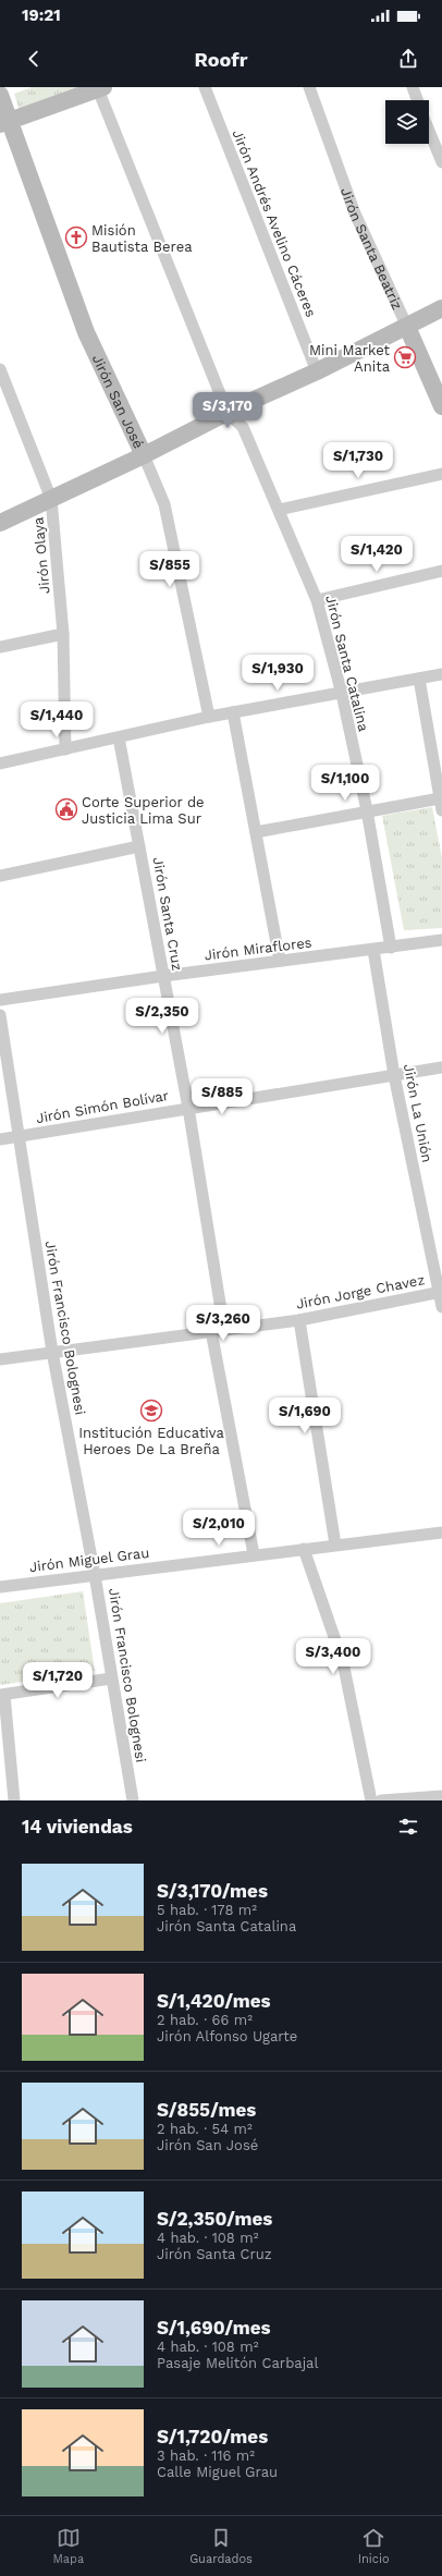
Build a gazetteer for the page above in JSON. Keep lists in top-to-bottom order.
{
  "streets": {
    "street": [
      "Jirón Andrés Avelino Cáceres",
      "Jirón Santa Beatriz",
      "Jirón San José",
      "Jirón Olaya",
      "Jirón Santa Catalina",
      "Jirón Santa Cruz",
      "Jirón Miraflores",
      "Jirón Simón Bolívar",
      "Jirón La Unión",
      "Jirón Jorge Chavez",
      "Jirón Francisco Bolognesi",
      "Jirón Miguel Grau"
    ]
  },
  "crossings": [
    ["Jirón Santa Catalina", "Jirón Miraflores"],
    ["Jirón Santa Cruz", "Jirón Miraflores"],
    ["Jirón Santa Cruz", "Jirón Simón Bolívar"],
    ["Jirón Santa Cruz", "Jirón Jorge Chavez"],
    ["Jirón Miraflores", "Jirón La Unión"],
    ["Jirón Simón Bolívar", "Jirón La Unión"],
    ["Jirón Simón Bolívar", "Jirón Francisco Bolognesi"],
    ["Jirón La Unión", "Jirón Jorge Chavez"],
    ["Jirón Jorge Chavez", "Jirón Francisco Bolognesi"],
    ["Jirón Francisco Bolognesi", "Jirón Miguel Grau"]
  ],
  "places": {
    "church": ["Misión Bautista Berea"],
    "supermarket": ["Mini Market Anita"],
    "public building": ["Corte Superior de Justicia Lima Sur"],
    "school or university": ["Institución Educativa Heroes De La Breña"]
  },
  "page": {
    "status": "19:21",
    "header": "Roofr",
    "price": [
      "S/3,170",
      "S/1,730",
      "S/1,420",
      "S/855",
      "S/1,930",
      "S/1,440",
      "S/1,100",
      "S/2,350",
      "S/885",
      "S/3,260",
      "S/1,690",
      "S/2,010",
      "S/3,400",
      "S/1,720"
    ],
    "heading": "14 viviendas",
    "list": [
      {
        "name": "S/3,170/mes",
        "note": "5 hab. · 178 m² · Jirón Santa Catalina"
      },
      {
        "name": "S/1,420/mes",
        "note": "2 hab. · 66 m² · Jirón Alfonso Ugarte"
      },
      {
        "name": "S/855/mes",
        "note": "2 hab. · 54 m² · Jirón San José"
      },
      {
        "name": "S/2,350/mes",
        "note": "4 hab. · 108 m² · Jirón Santa Cruz"
      },
      {
        "name": "S/1,690/mes",
        "note": "4 hab. · 108 m² · Pasaje Melitón Carbajal"
      },
      {
        "name": "S/1,720/mes",
        "note": "3 hab. · 116 m² · Calle Miguel Grau"
      }
    ],
    "tabs": ["Mapa", "Guardados", "Inicio"]
  }
}
